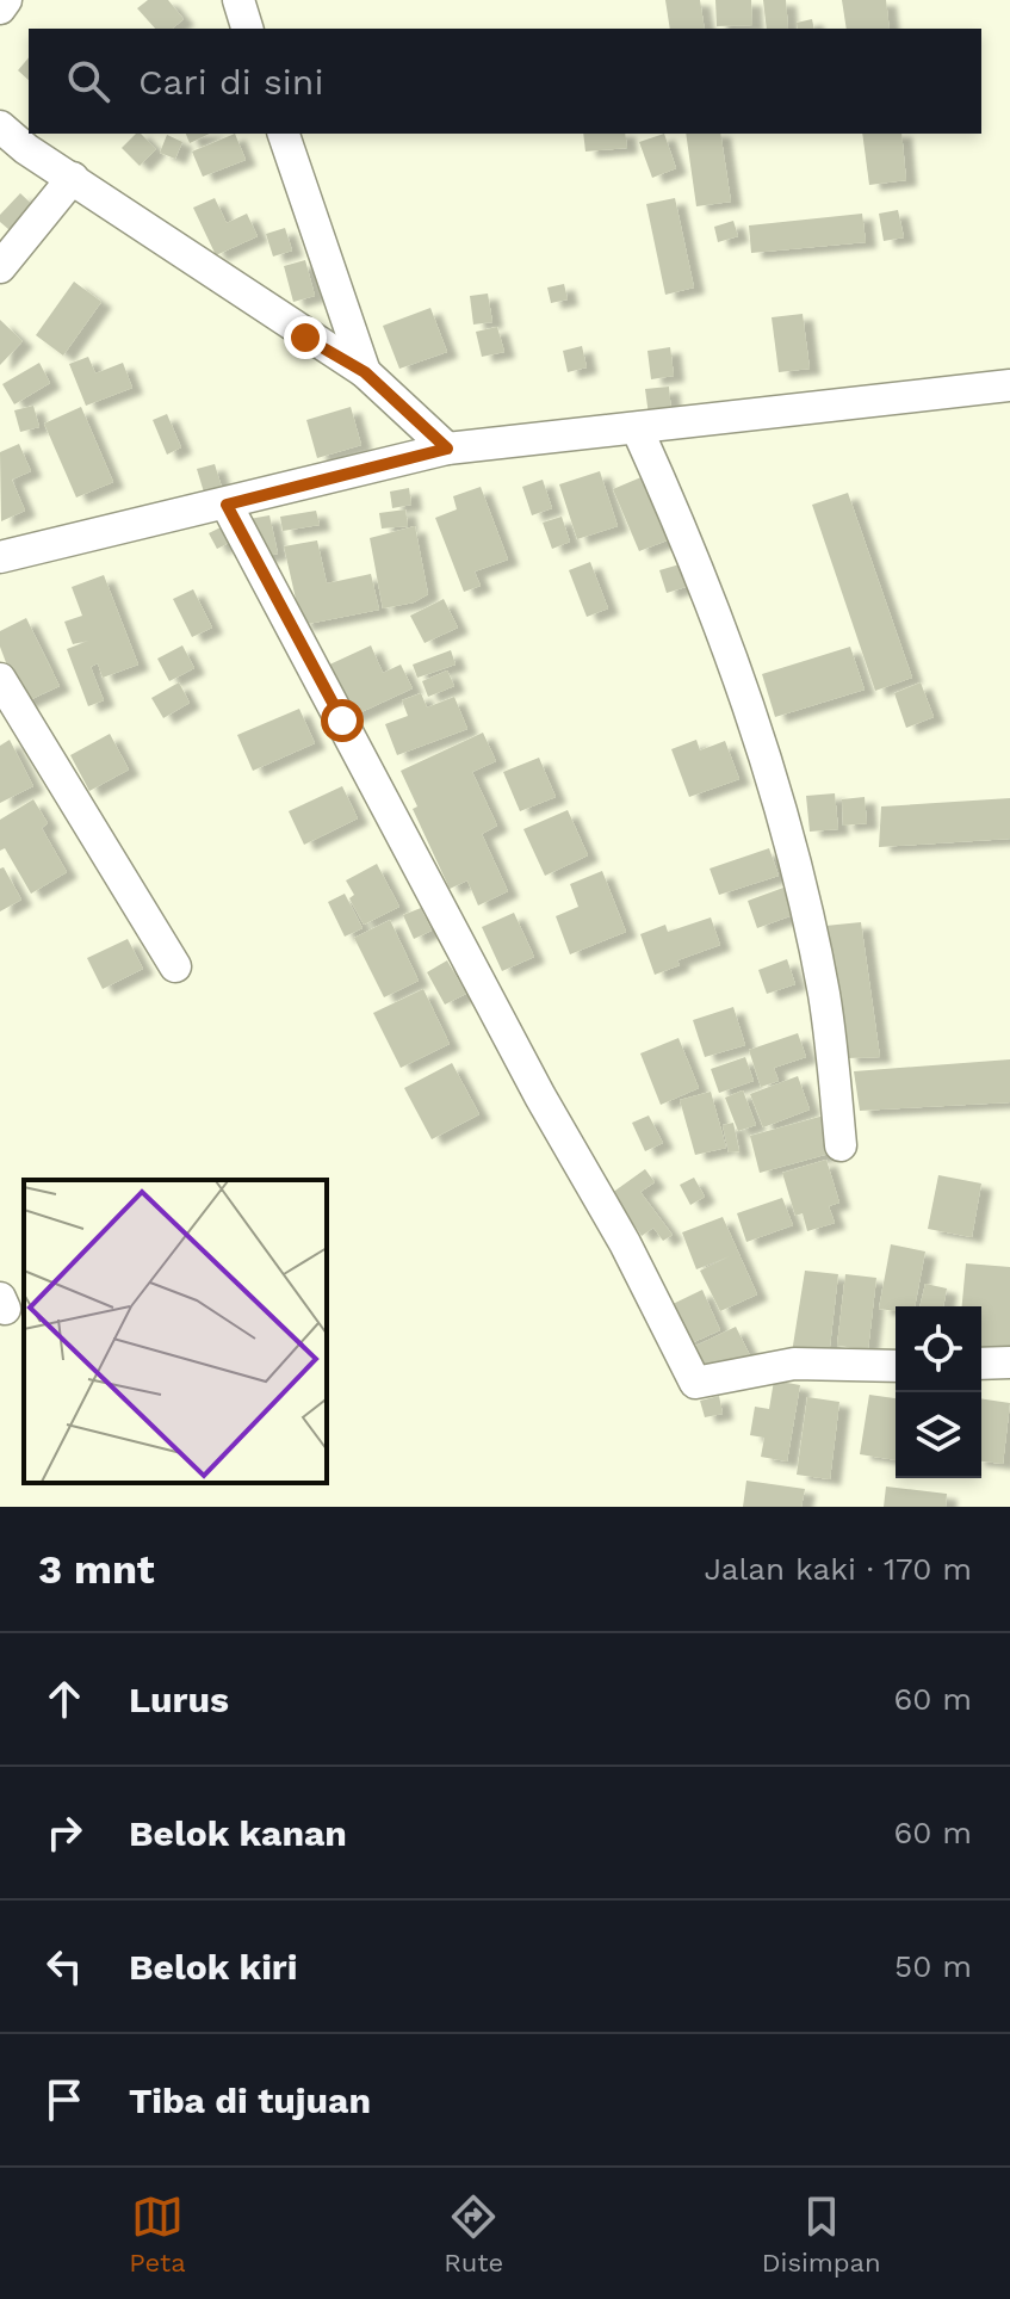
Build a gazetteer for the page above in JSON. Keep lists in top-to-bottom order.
{
  "page": {
    "search": "Cari di sini",
    "heading": ["3 mnt", "Jalan kaki · 170 m"],
    "list": [
      ["Lurus", "60 m"],
      ["Belok kanan", "60 m"],
      ["Belok kiri", "50 m"],
      "Tiba di tujuan"
    ],
    "nav": ["Peta", "Rute", "Disimpan"]
  }
}
